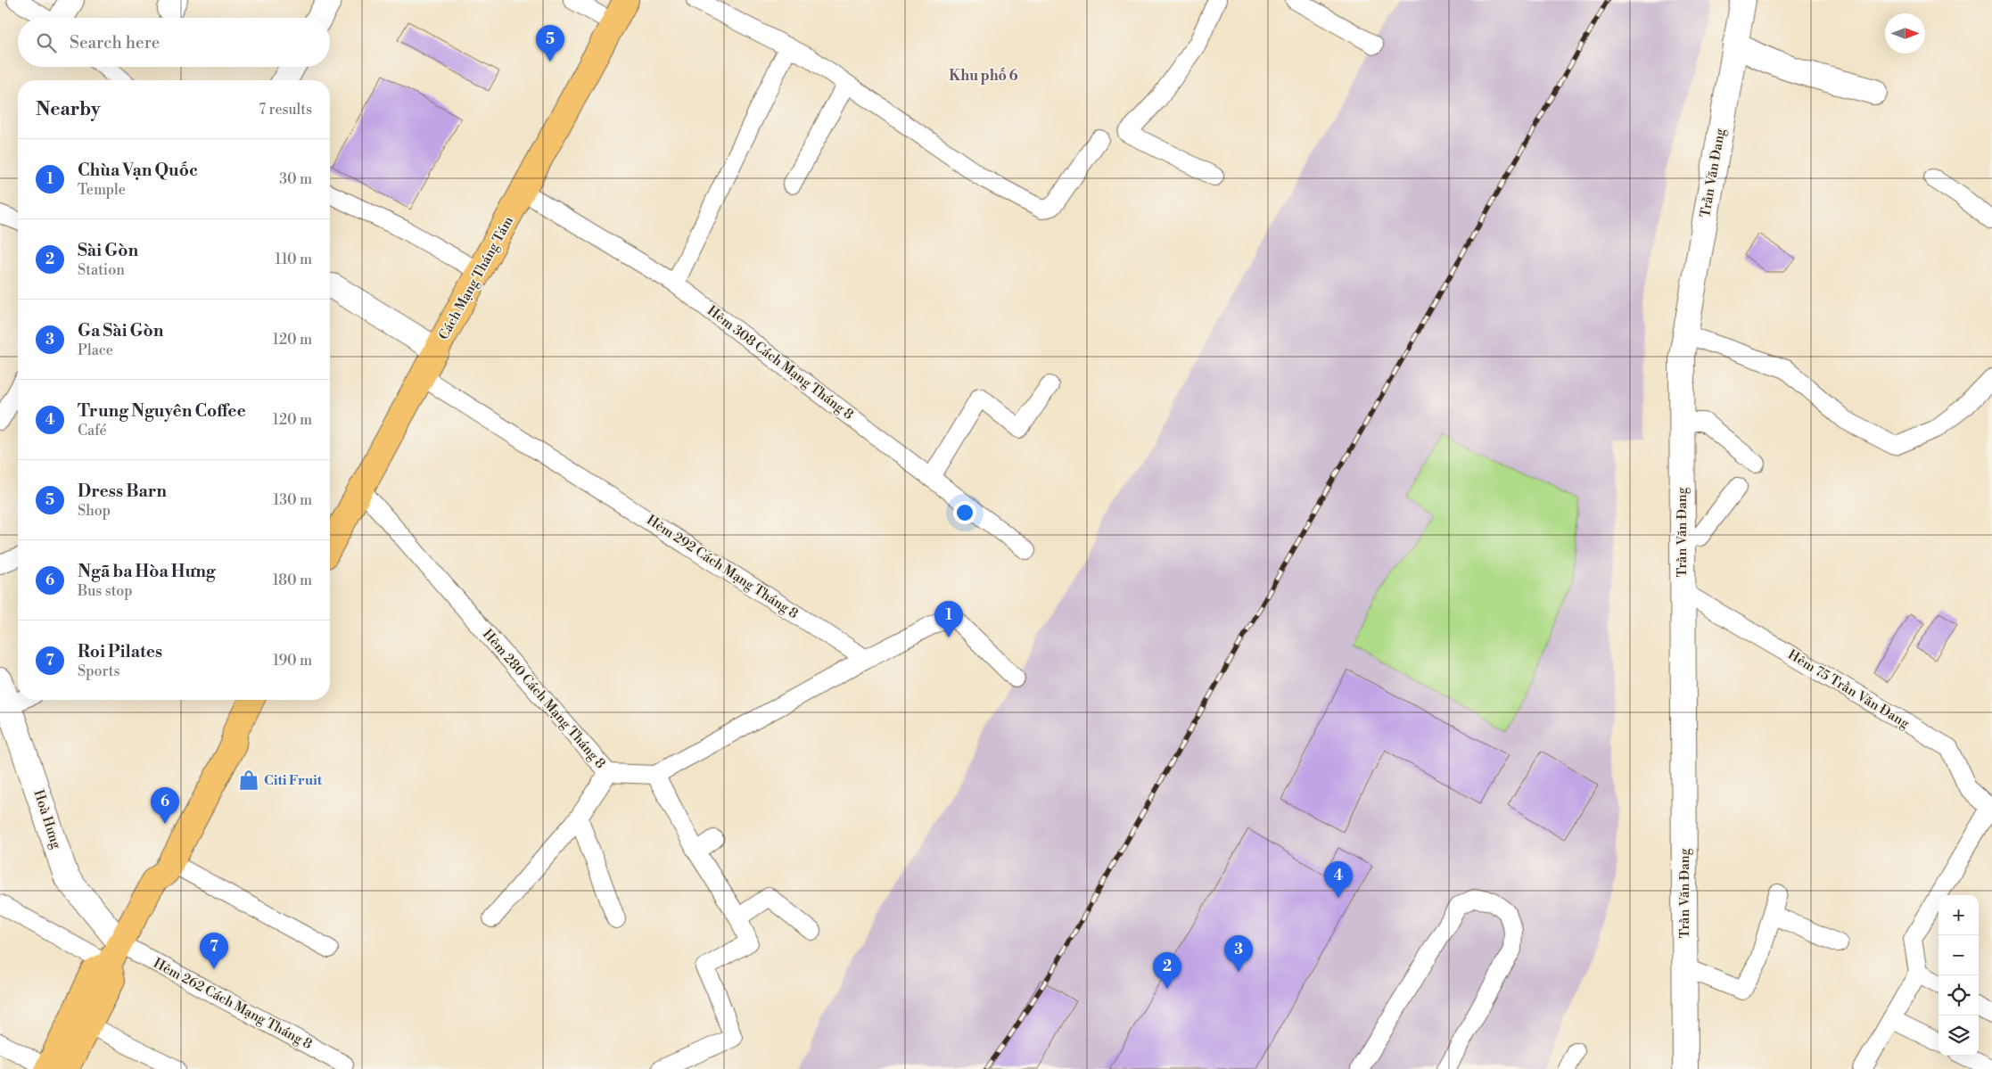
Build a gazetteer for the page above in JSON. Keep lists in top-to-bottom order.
{
  "streets": {
    "main road": ["Cách Mạng Tháng Tám"],
    "street": ["Trần Văn Ðang", "Hoà Hưng"],
    "lane": [
      "Hẻm 308 Cách Mạng Tháng 8",
      "Hẻm 292 Cách Mạng Tháng 8",
      "Hẻm 75 Trần Văn Ðang",
      "Hẻm 280 Cách Mạng Tháng 8",
      "Hẻm 262 Cách Mạng Tháng 8"
    ]
  },
  "crossings": [
    ["Trần Văn Ðang", "Hẻm 75 Trần Văn Ðang"],
    ["Cách Mạng Tháng Tám", "Hẻm 308 Cách Mạng Tháng 8"],
    ["Cách Mạng Tháng Tám", "Hẻm 292 Cách Mạng Tháng 8"],
    ["Cách Mạng Tháng Tám", "Hẻm 280 Cách Mạng Tháng 8"],
    ["Hoà Hưng", "Hẻm 262 Cách Mạng Tháng 8"]
  ],
  "districts": ["Khu phố 6"],
  "places": {
    "shop": ["Citi Fruit"]
  },
  "north": "right",
  "page": {
    "search": "Search here",
    "pins": [
      "5",
      "1",
      "6",
      "4",
      "7",
      "3",
      "2"
    ],
    "heading": ["Nearby", "7 results"],
    "list": [
      {
        "mark": "1",
        "name": "Chùa Vạn Quốc",
        "note": "Temple",
        "value": "30 m"
      },
      {
        "mark": "2",
        "name": "Sài Gòn",
        "note": "Station",
        "value": "110 m"
      },
      {
        "mark": "3",
        "name": "Ga Sài Gòn",
        "note": "Place",
        "value": "120 m"
      },
      {
        "mark": "4",
        "name": "Trung Nguyên Coffee",
        "note": "Café",
        "value": "120 m"
      },
      {
        "mark": "5",
        "name": "Dress Barn",
        "note": "Shop",
        "value": "130 m"
      },
      {
        "mark": "6",
        "name": "Ngã ba Hòa Hưng",
        "note": "Bus stop",
        "value": "180 m"
      },
      {
        "mark": "7",
        "name": "Roi Pilates",
        "note": "Sports",
        "value": "190 m"
      }
    ],
    "map_buttons": ["+", "−"]
  }
}
